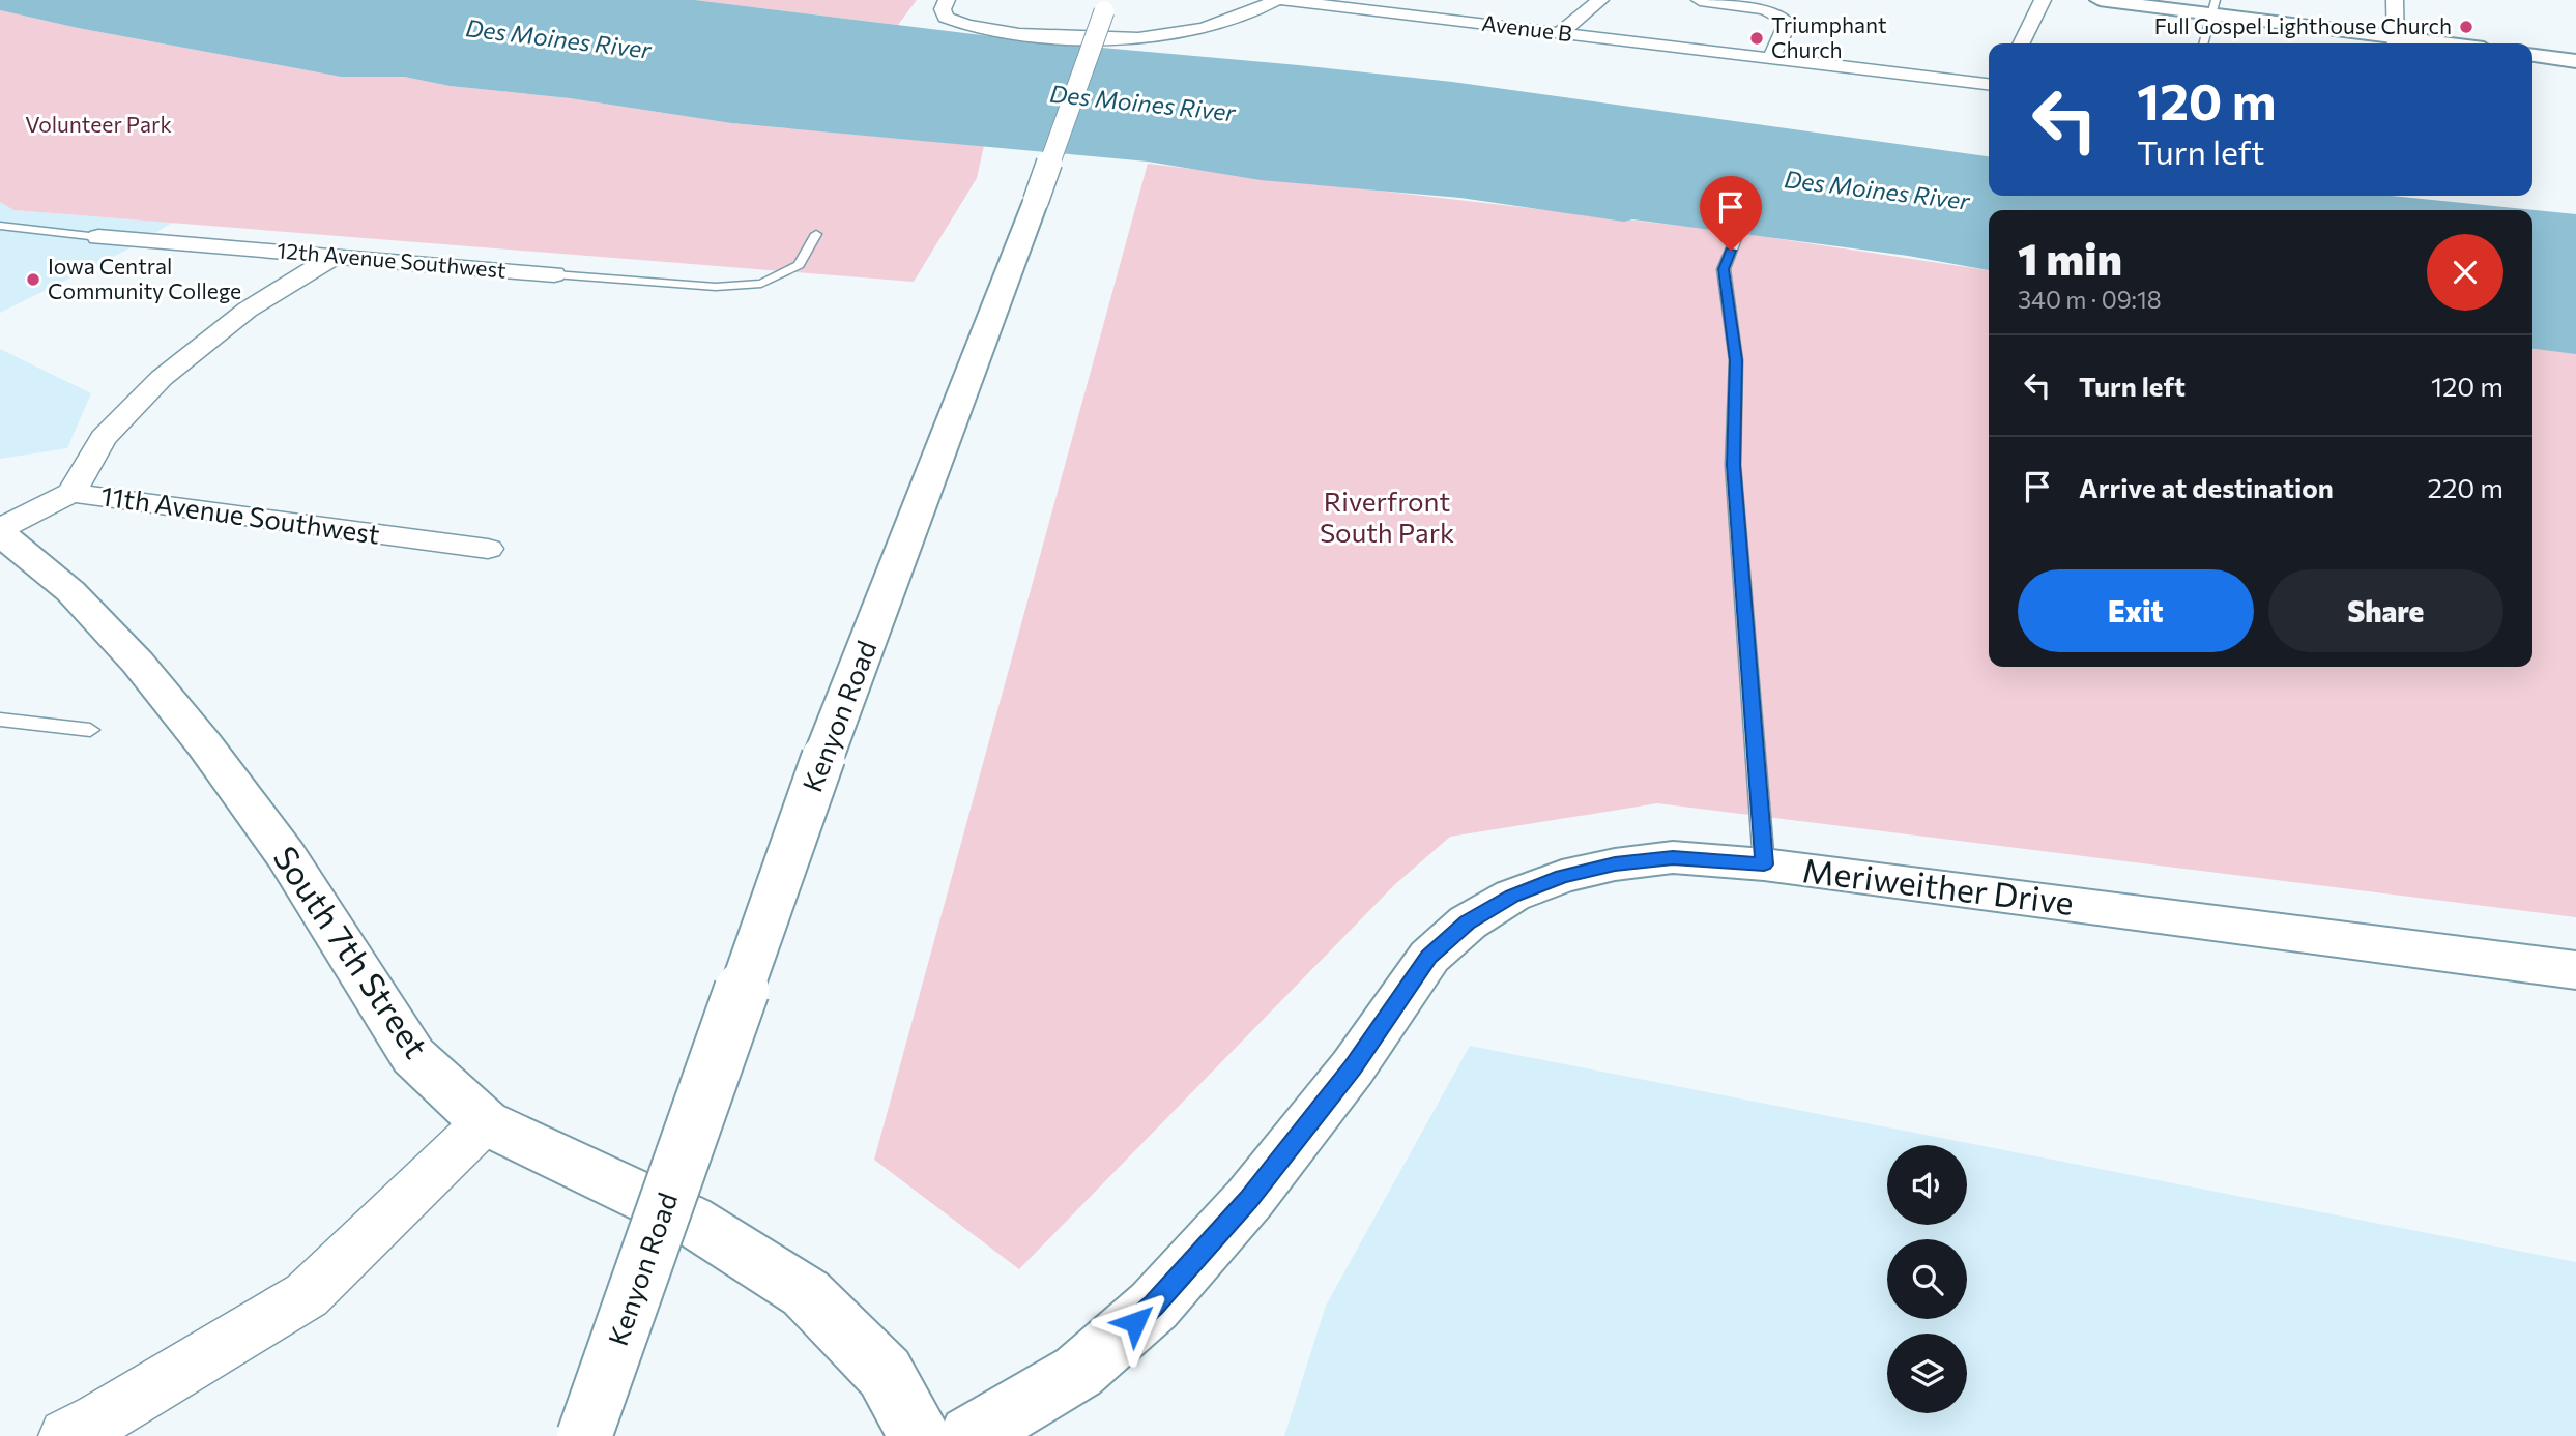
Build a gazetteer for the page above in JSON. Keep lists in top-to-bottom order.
{
  "streets": {
    "street": [
      "Avenue B",
      "12th Avenue Southwest",
      "11th Avenue Southwest",
      "Kenyon Road",
      "Meriweither Drive",
      "South 7th Street"
    ]
  },
  "crossings": [
    ["11th Avenue Southwest", "South 7th Street"]
  ],
  "water": ["Des Moines River"],
  "parks": ["Volunteer Park", "Riverfront South Park"],
  "places": ["Full Gospel Lighthouse Church", "Triumphant Church", "Iowa Central Community College"],
  "page": {
    "turn": ["120 m", "Turn left"],
    "heading": ["1 min", "340 m · 09:18"],
    "list": [
      {
        "name": "Turn left",
        "value": "120 m"
      },
      {
        "name": "Arrive at destination",
        "value": "220 m"
      }
    ],
    "buttons": ["Exit", "Share"]
  }
}
